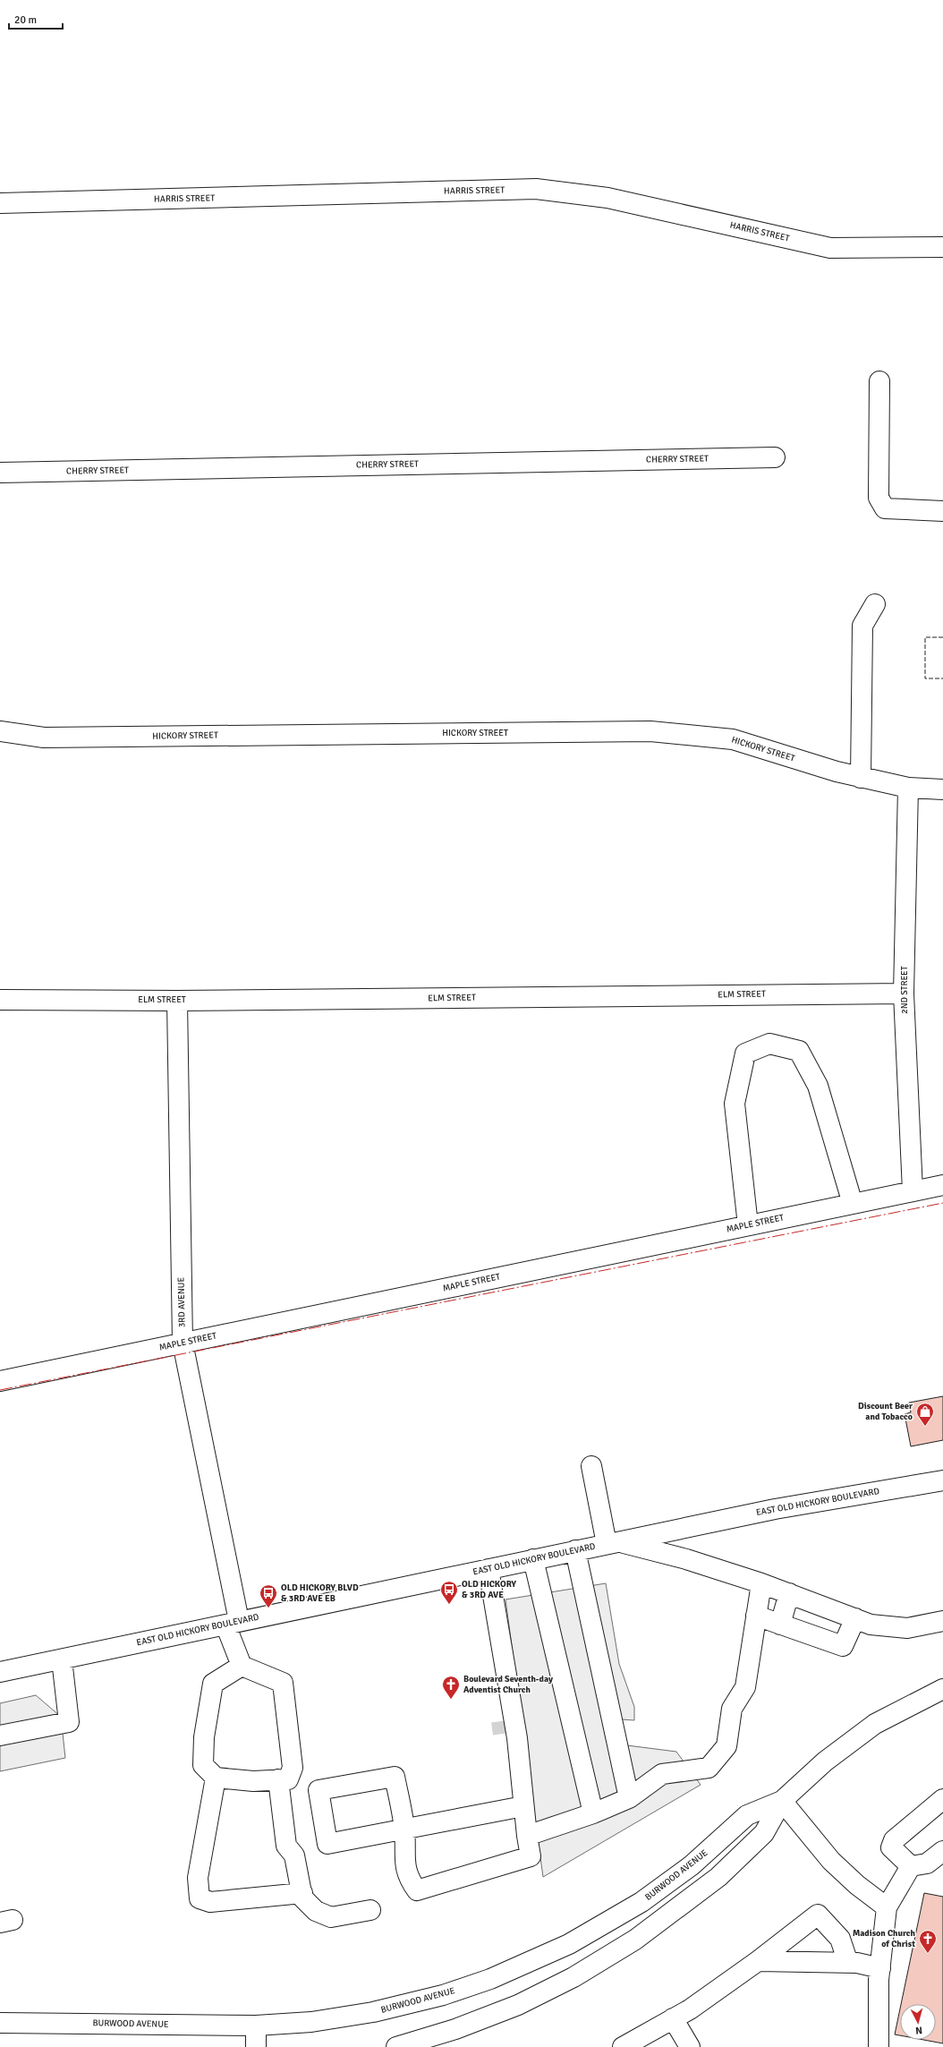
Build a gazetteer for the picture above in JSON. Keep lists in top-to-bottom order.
{
  "streets": {
    "street": [
      "HARRIS STREET",
      "CHERRY STREET",
      "HICKORY STREET",
      "2ND STREET",
      "ELM STREET",
      "MAPLE STREET",
      "3RD AVENUE",
      "EAST OLD HICKORY BOULEVARD",
      "BURWOOD AVENUE"
    ]
  },
  "crossings": [
    ["HICKORY STREET", "2ND STREET"],
    ["2ND STREET", "ELM STREET"],
    ["2ND STREET", "MAPLE STREET"],
    ["ELM STREET", "3RD AVENUE"],
    ["MAPLE STREET", "3RD AVENUE"],
    ["3RD AVENUE", "EAST OLD HICKORY BOULEVARD"]
  ],
  "places": {
    "shop": ["Discount Beer and Tobacco"],
    "bus stop": ["OLD HICKORY & 3RD AVE", "OLD HICKORY BLVD & 3RD AVE EB"],
    "church": ["Boulevard Seventh-day Adventist Church", "Madison Church of Christ"]
  },
  "scale_bar": "20 m",
  "north": "bottom"
}
